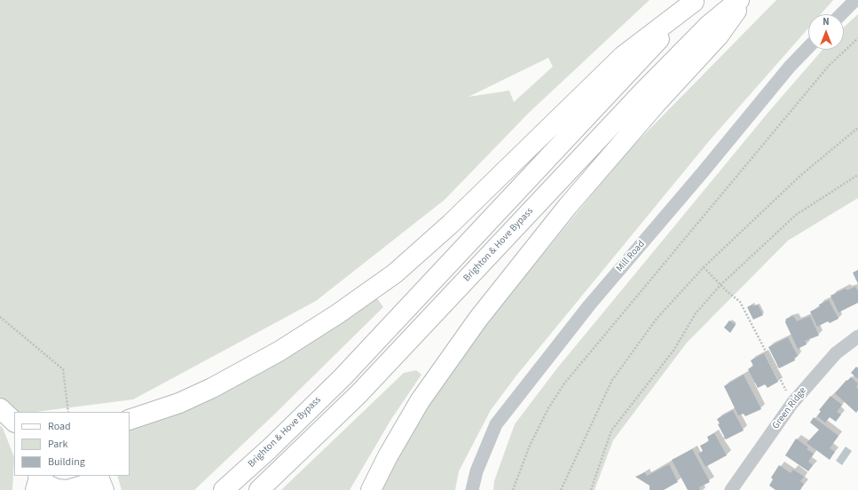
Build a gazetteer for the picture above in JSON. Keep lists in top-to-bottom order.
{
  "streets": {
    "main road": ["Brighton & Hove Bypass"],
    "street": ["Mill Road", "Green Ridge"]
  },
  "legend": ["Road", "Park", "Building"],
  "north": "top"
}
